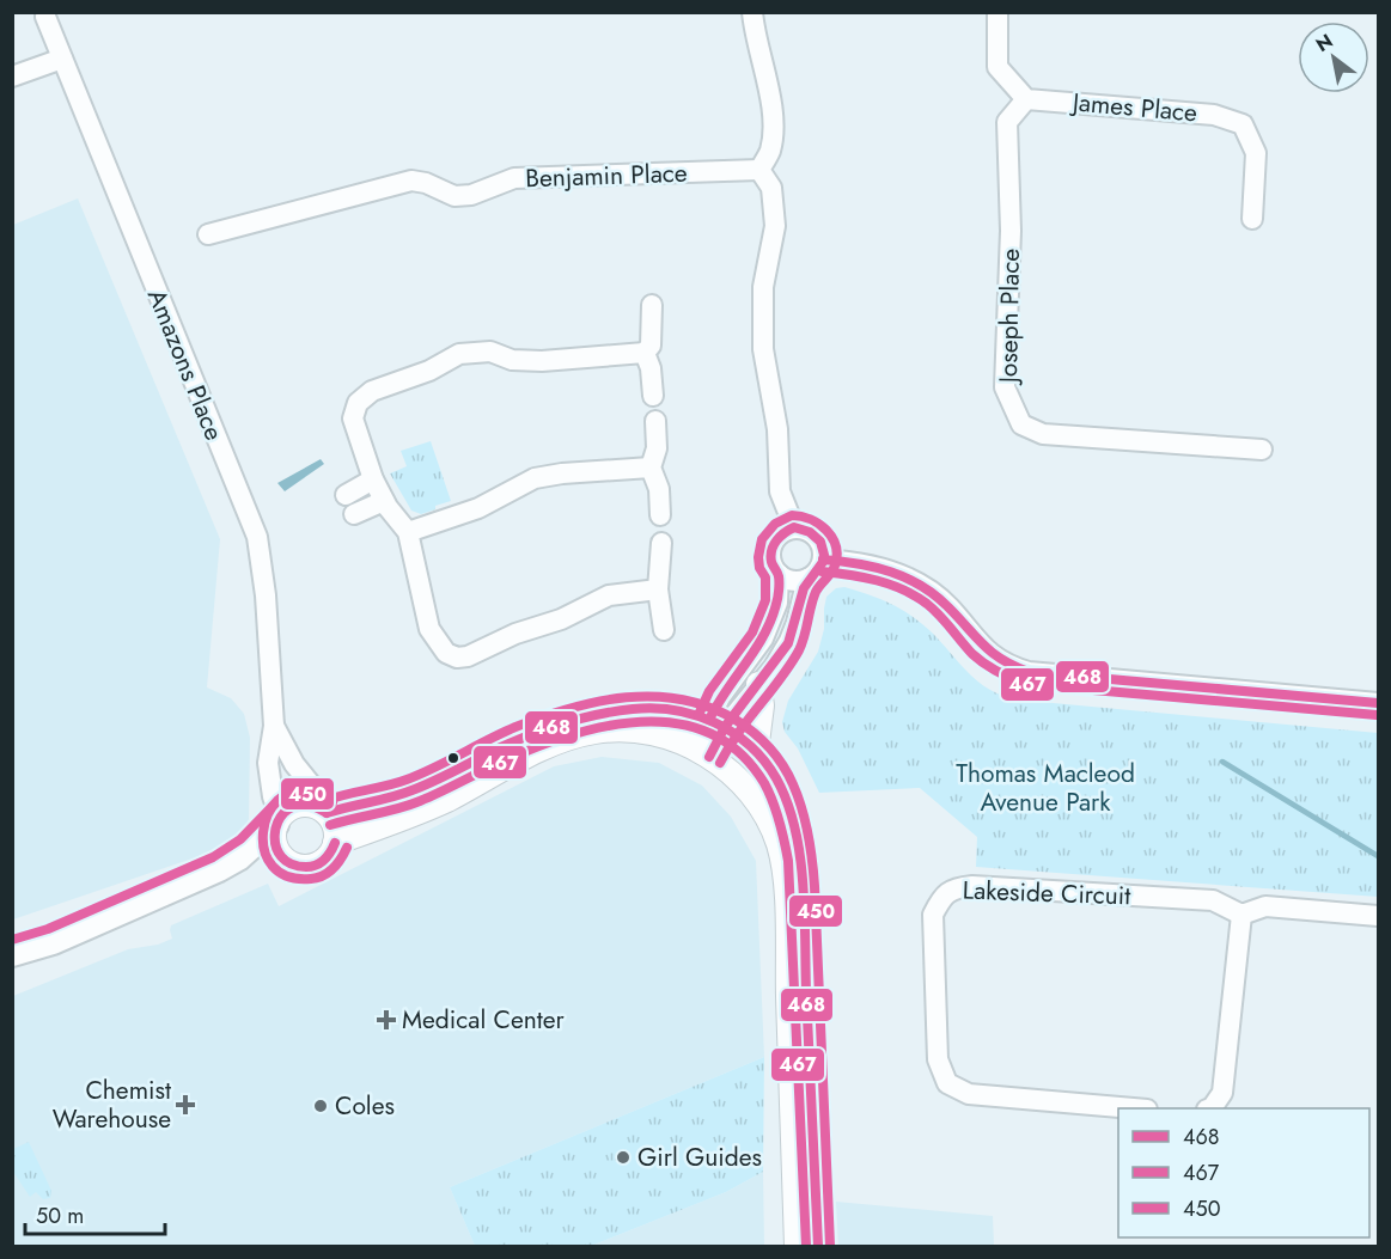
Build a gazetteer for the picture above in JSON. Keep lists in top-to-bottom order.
{
  "streets": {
    "street": [
      "James Place",
      "Benjamin Place",
      "Joseph Place",
      "Amazons Place",
      "Lakeside Circuit"
    ]
  },
  "crossings": [
    ["James Place", "Joseph Place"]
  ],
  "parks": ["Thomas Macleod Avenue Park"],
  "places": {
    "health": ["Medical Center", "Chemist Warehouse"],
    "other": ["Coles", "Girl Guides"]
  },
  "lines": ["transit line 467", "transit line 468", "transit line 450"],
  "legend": ["468", "467", "450"],
  "scale_bar": "50 m",
  "north": "top left"
}
